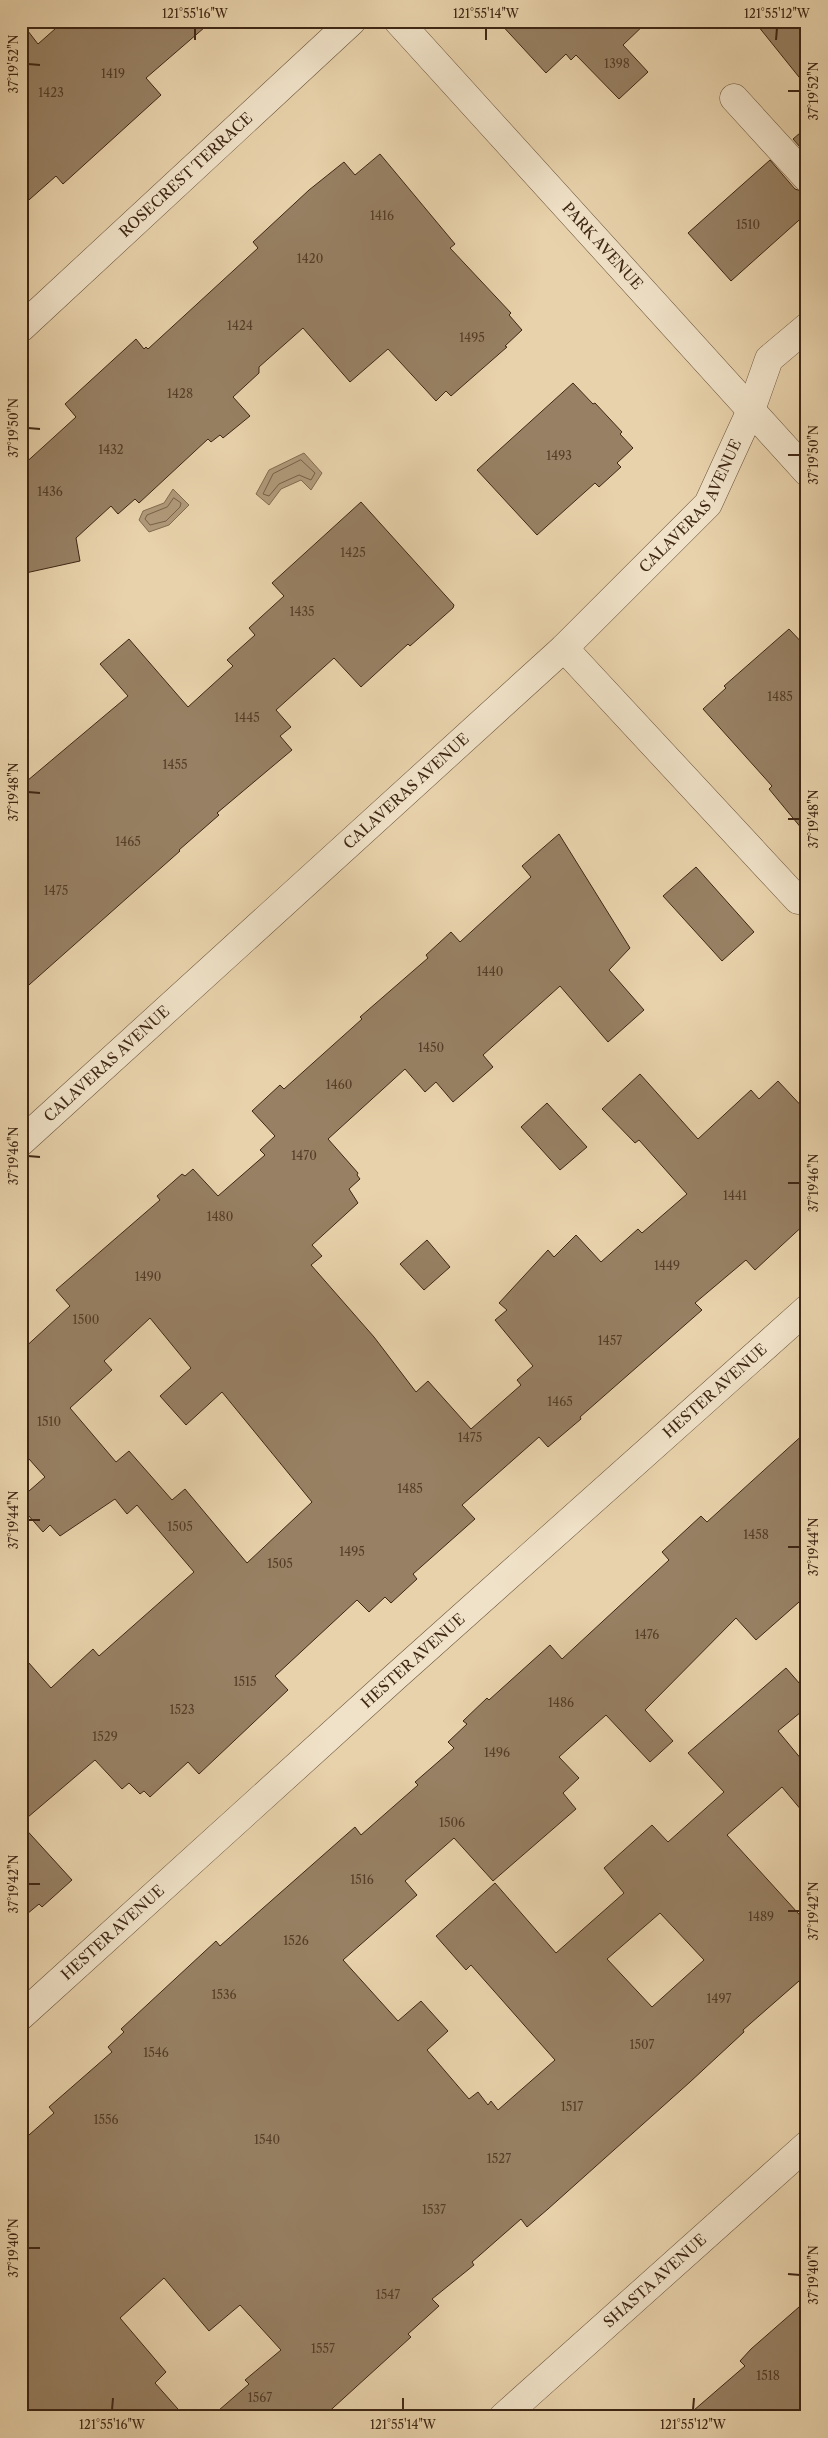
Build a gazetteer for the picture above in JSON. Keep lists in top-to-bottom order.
{
  "streets": {
    "street": [
      "ROSECREST TERRACE",
      "PARK AVENUE",
      "CALAVERAS AVENUE",
      "HESTER AVENUE",
      "SHASTA AVENUE"
    ]
  },
  "crossings": [
    ["PARK AVENUE", "CALAVERAS AVENUE"]
  ],
  "house_numbers": [
    "1398",
    "1419",
    "1423",
    "1416",
    "1510",
    "1420",
    "1424",
    "1495",
    "1428",
    "1432",
    "1493",
    "1436",
    "1425",
    "1435",
    "1485",
    "1445",
    "1455",
    "1465",
    "1475",
    "1440",
    "1450",
    "1460",
    "1470",
    "1441",
    "1480",
    "1449",
    "1490",
    "1500",
    "1457",
    "1465",
    "1510",
    "1475",
    "1485",
    "1505",
    "1458",
    "1495",
    "1505",
    "1476",
    "1515",
    "1486",
    "1523",
    "1529",
    "1496",
    "1506",
    "1516",
    "1489",
    "1526",
    "1536",
    "1497",
    "1507",
    "1546",
    "1517",
    "1556",
    "1540",
    "1527",
    "1537",
    "1547",
    "1557",
    "1518",
    "1567"
  ],
  "coordinates": [
    "121°55'16\"W",
    "121°55'14\"W",
    "121°55'12\"W",
    "37°19'52\"N",
    "37°19'50\"N",
    "37°19'48\"N",
    "37°19'46\"N",
    "37°19'44\"N",
    "37°19'42\"N",
    "37°19'40\"N"
  ]
}
